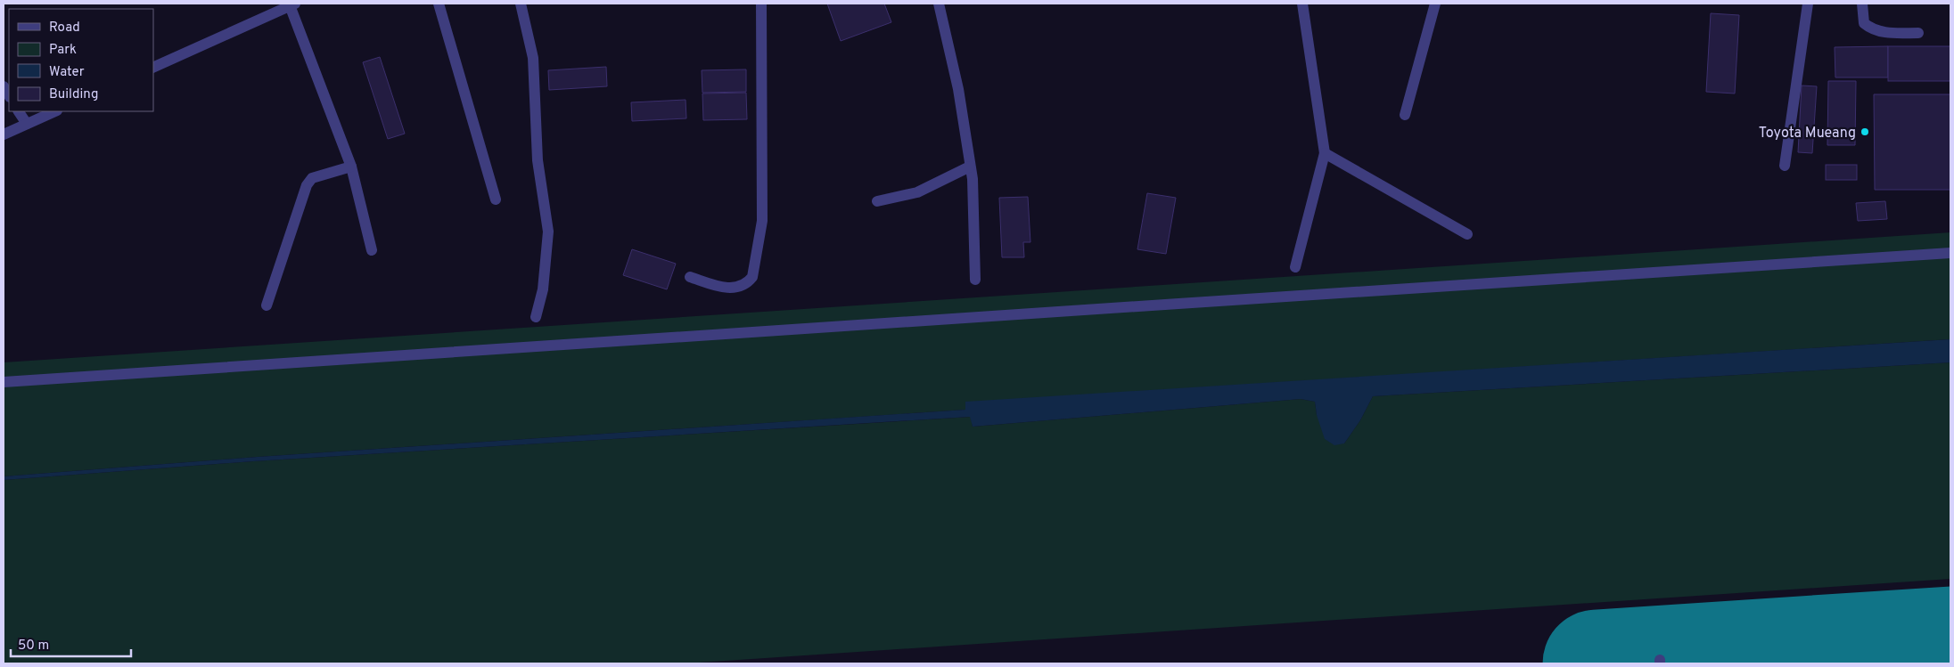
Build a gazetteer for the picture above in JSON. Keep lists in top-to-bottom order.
{
  "places": ["Toyota Mueang"],
  "legend": [
    "Road",
    "Park",
    "Water",
    "Building"
  ],
  "scale_bar": "50 m"
}
